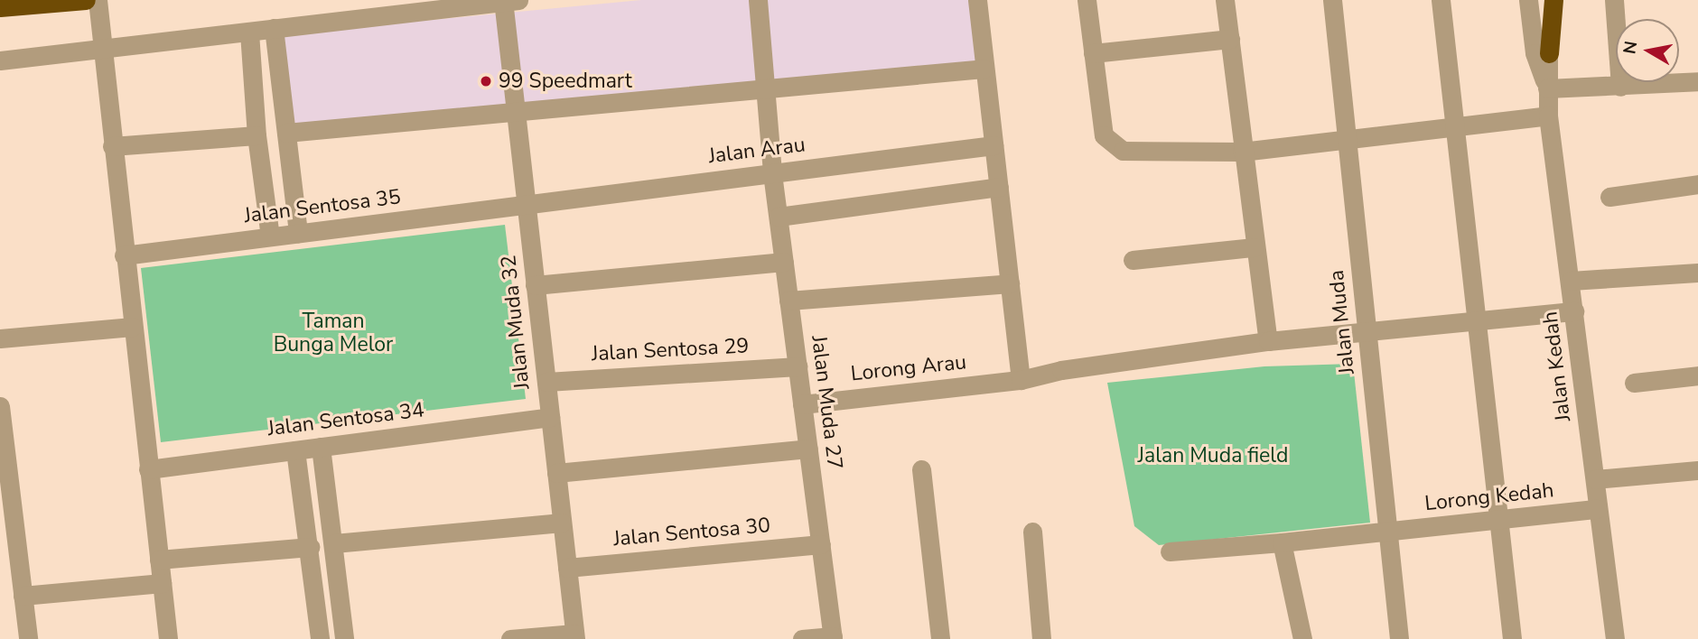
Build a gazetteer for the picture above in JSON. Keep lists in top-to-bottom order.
{
  "streets": {
    "street": [
      "Jalan Arau",
      "Jalan Sentosa 35",
      "Jalan Muda 32",
      "Jalan Muda",
      "Jalan Sentosa 29",
      "Jalan Kedah",
      "Lorong Arau",
      "Jalan Muda 27",
      "Jalan Sentosa 34",
      "Lorong Kedah",
      "Jalan Sentosa 30"
    ]
  },
  "crossings": [
    ["Jalan Arau", "Jalan Sentosa 35"],
    ["Jalan Arau", "Jalan Muda 32"],
    ["Jalan Arau", "Jalan Muda 27"],
    ["Jalan Sentosa 35", "Jalan Muda 32"],
    ["Jalan Muda 32", "Jalan Sentosa 29"],
    ["Jalan Muda 32", "Jalan Sentosa 34"],
    ["Jalan Muda 32", "Jalan Sentosa 30"],
    ["Jalan Muda", "Lorong Arau"],
    ["Jalan Muda", "Lorong Kedah"],
    ["Jalan Sentosa 29", "Jalan Muda 27"],
    ["Jalan Kedah", "Lorong Arau"],
    ["Jalan Kedah", "Lorong Kedah"],
    ["Lorong Arau", "Jalan Muda 27"],
    ["Jalan Muda 27", "Jalan Sentosa 30"]
  ],
  "parks": ["Taman Bunga Melor", "Jalan Muda field"],
  "places": ["99 Speedmart"],
  "north": "left"
}
